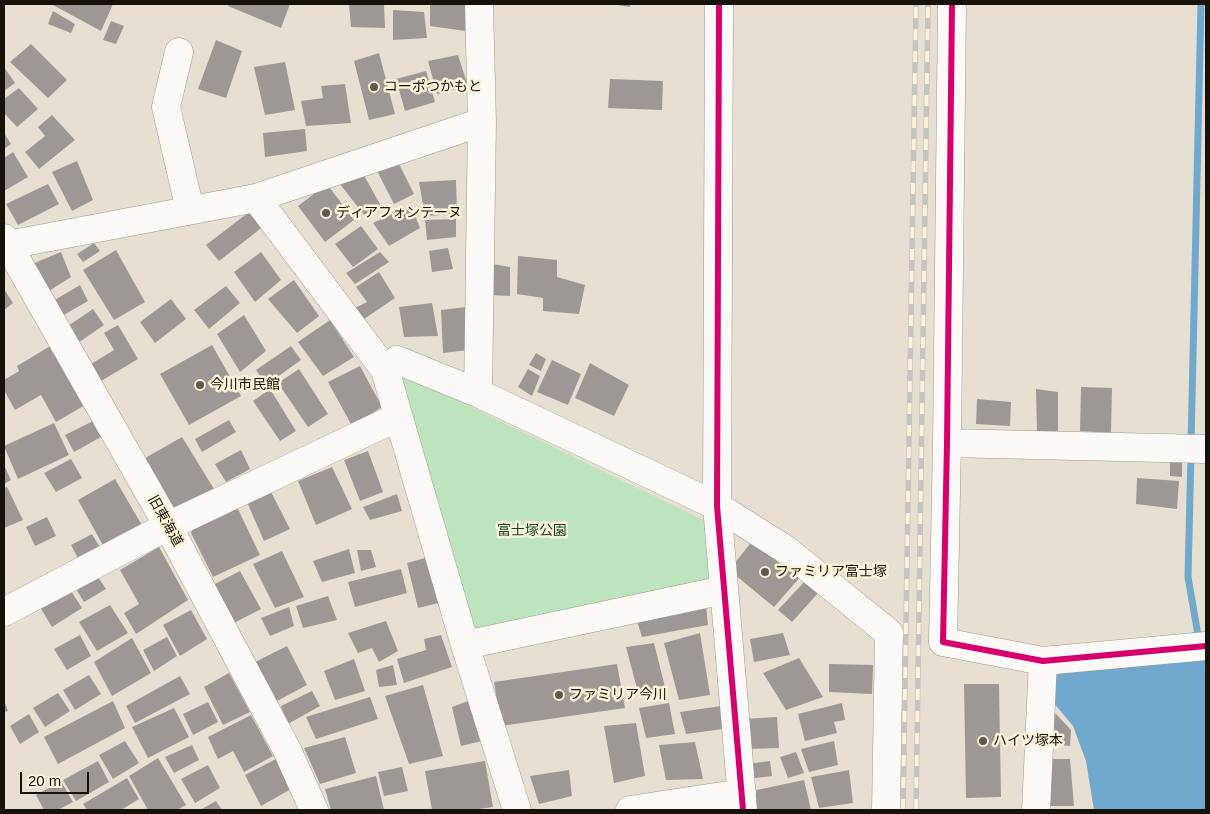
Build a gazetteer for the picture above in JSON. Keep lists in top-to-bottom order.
{
  "streets": {
    "street": ["旧東海道"]
  },
  "parks": ["富士塚公園"],
  "places": [
    "コーポつかもと",
    "ディアフォンテーヌ",
    "今川市民館",
    "ファミリア富士塚",
    "ファミリア今川",
    "ハイツ塚本"
  ],
  "scale_bar": "20 m"
}
